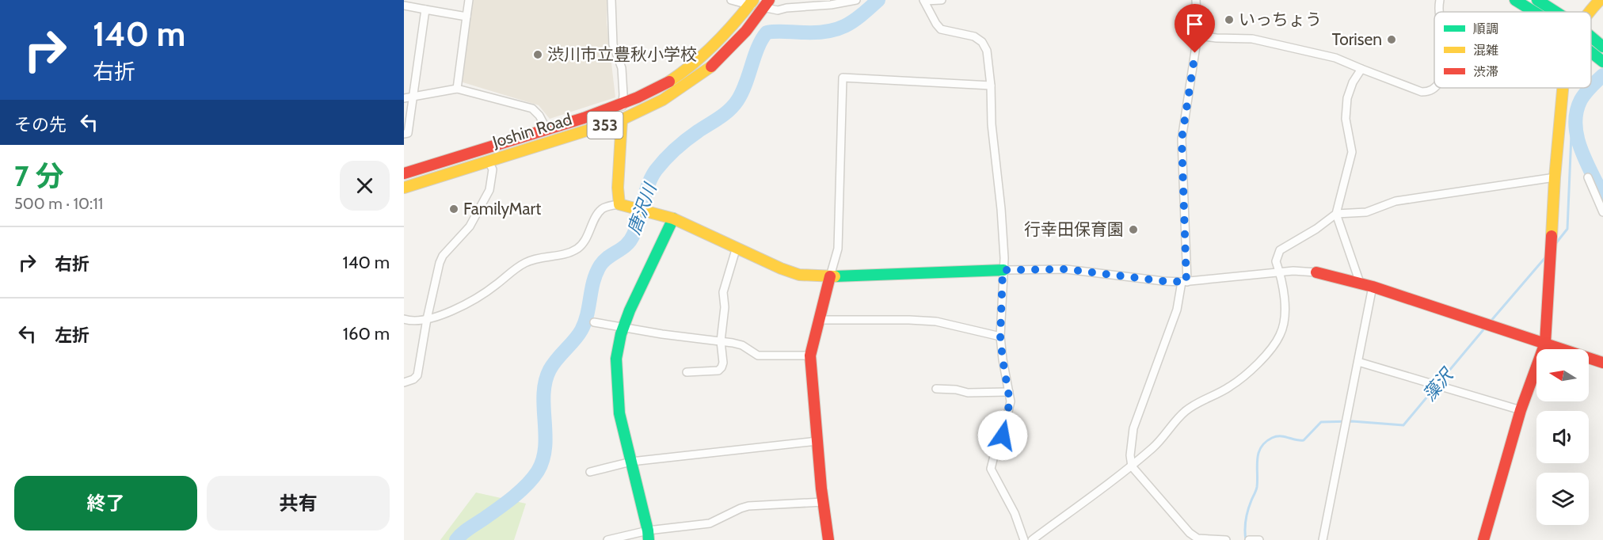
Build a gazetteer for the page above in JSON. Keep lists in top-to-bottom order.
{
  "streets": {
    "main road": ["353", "Joshin Road"]
  },
  "water": ["唐沢川", "藻沢"],
  "places": [
    "いっちょう",
    "Torisen",
    "渋川市立豊秋小学校",
    "FamilyMart",
    "行幸田保育園"
  ],
  "legend": ["順調", "混雑", "渋滞"],
  "north": "left",
  "page": {
    "turn": ["140 m", "右折"],
    "then": "その先",
    "heading": ["7 分", "500 m · 10:11"],
    "list": [
      {
        "name": "右折",
        "value": "140 m"
      },
      {
        "name": "左折",
        "value": "160 m"
      }
    ],
    "buttons": ["終了", "共有"]
  }
}
